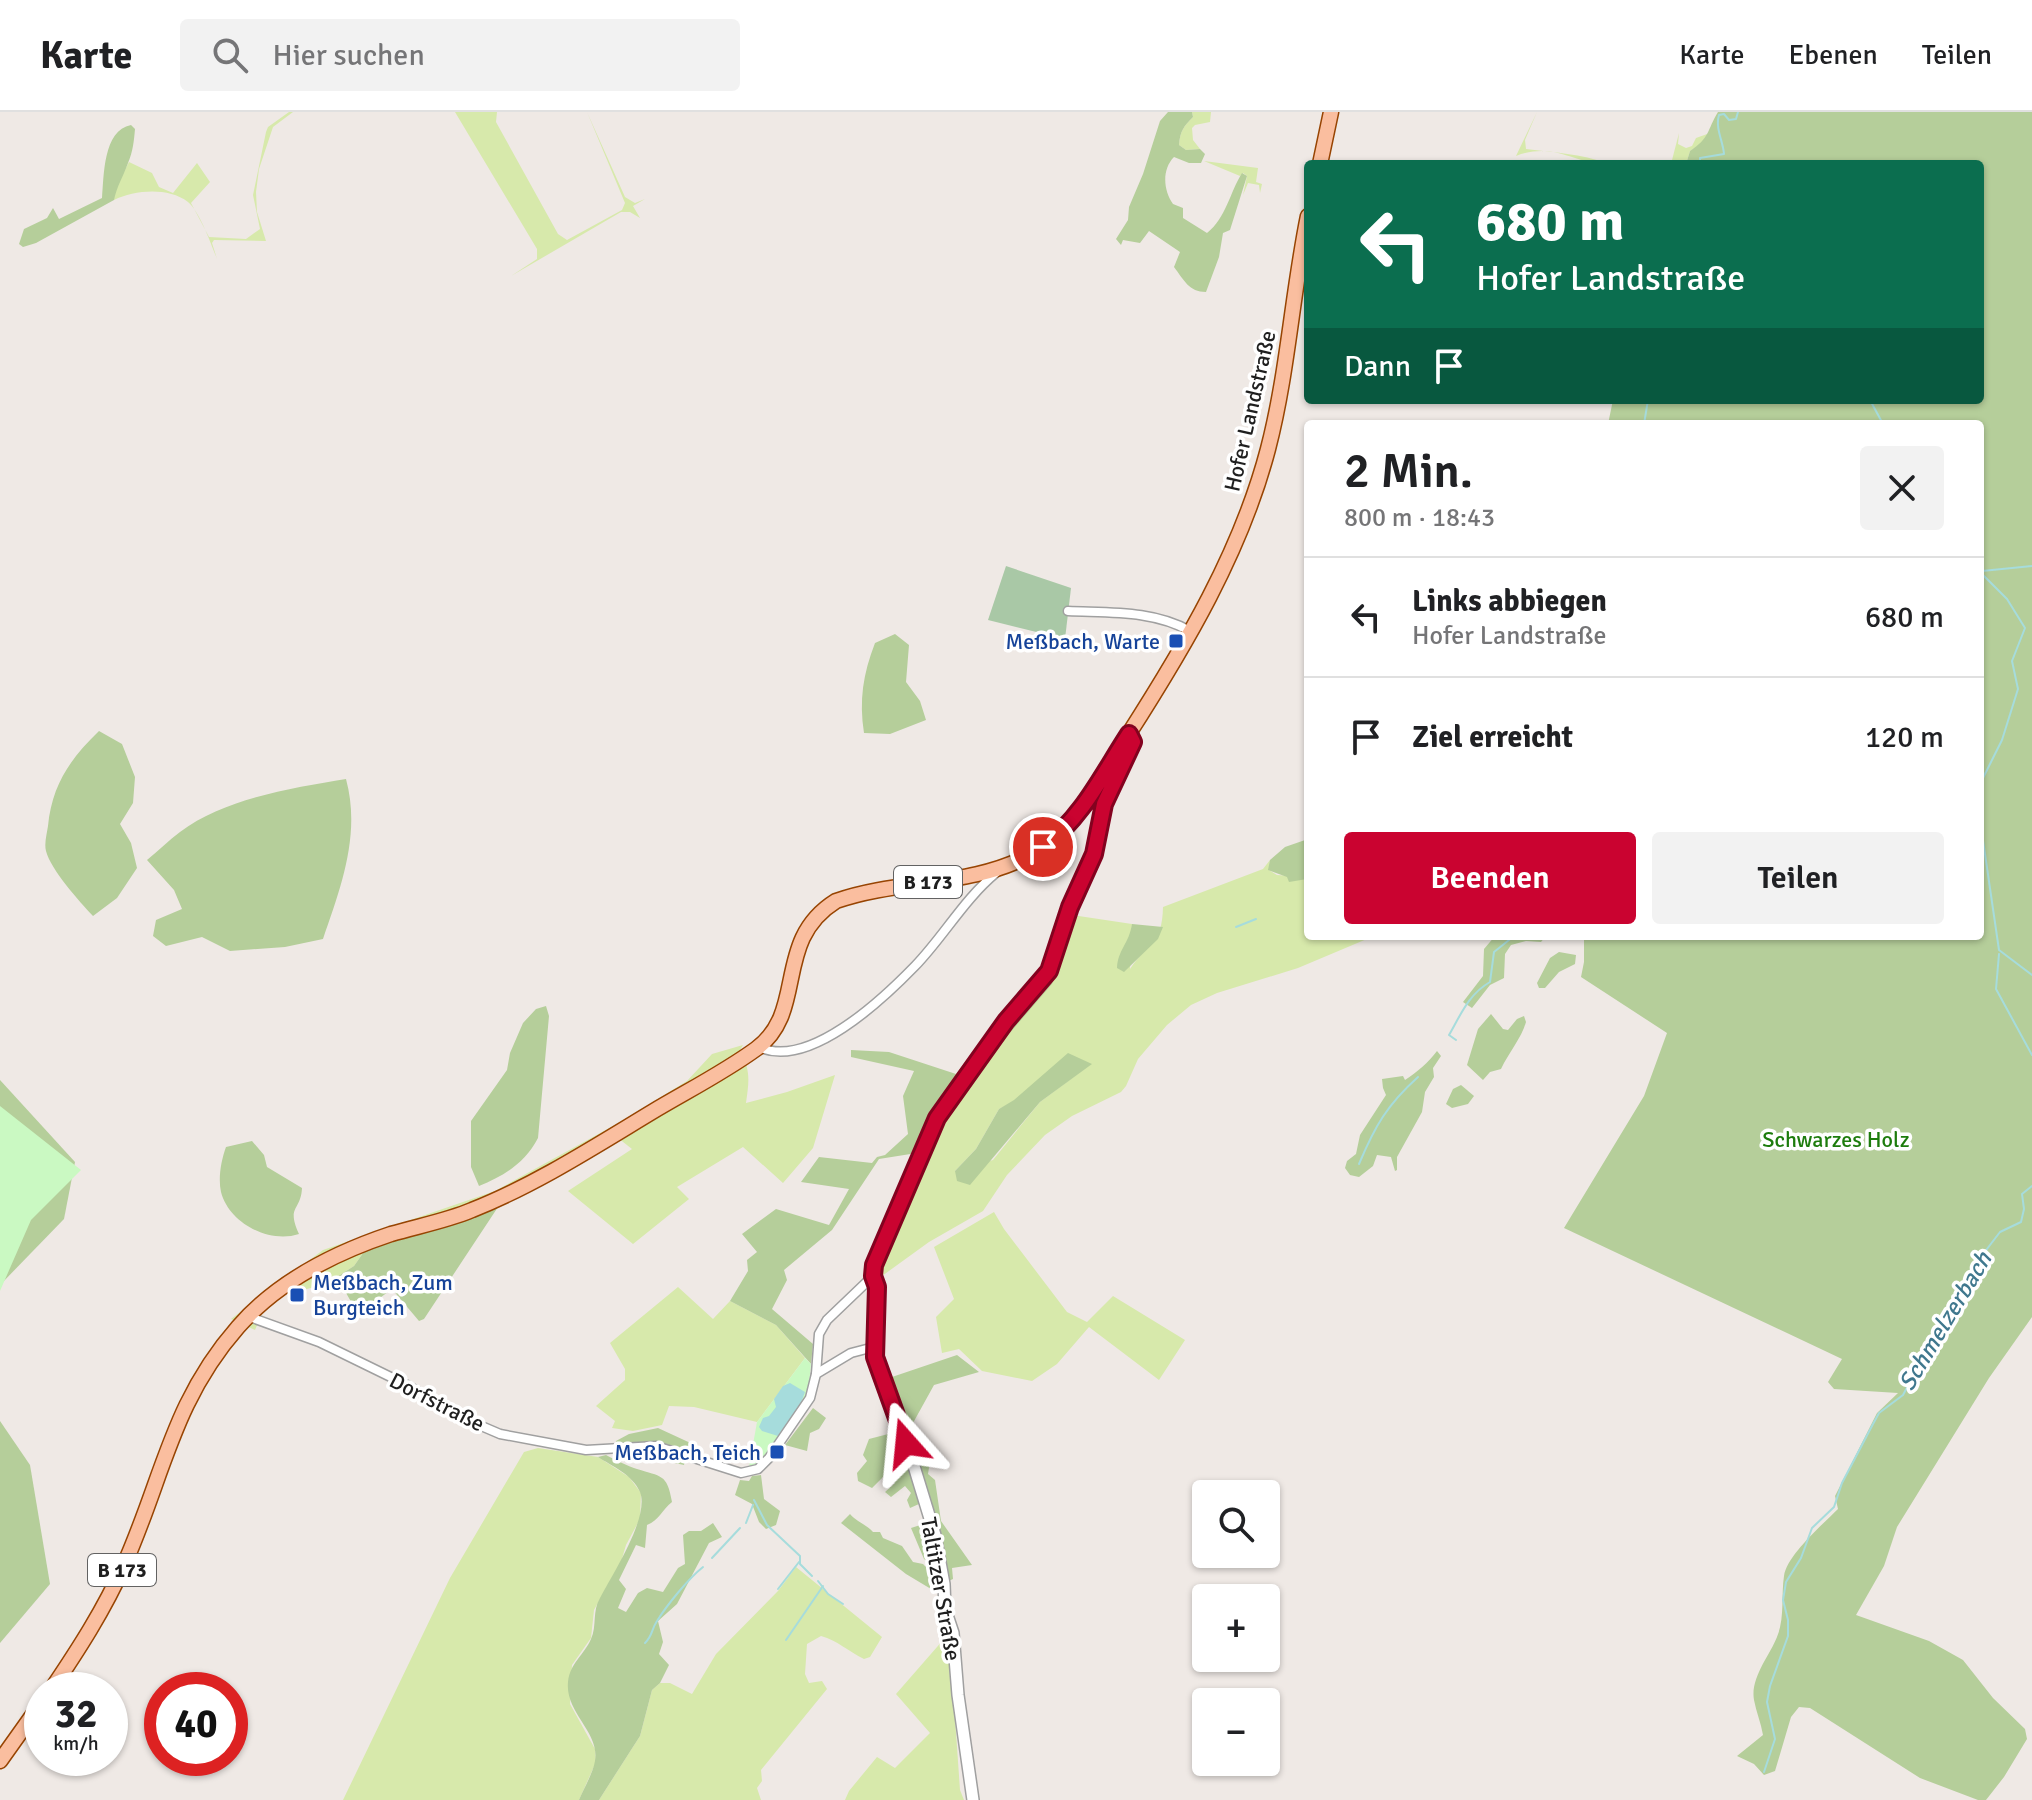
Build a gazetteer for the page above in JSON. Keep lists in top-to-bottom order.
{
  "streets": {
    "main road": ["Hofer Landstraße", "B 173"],
    "street": ["Dorfstraße", "Taltitzer Straße"]
  },
  "crossings": [
    ["Hofer Landstraße", "B 173"],
    ["Hofer Landstraße", "Taltitzer Straße"],
    ["B 173", "Dorfstraße"],
    ["Dorfstraße", "Taltitzer Straße"]
  ],
  "water": ["Schmelzerbach"],
  "parks": ["Schwarzes Holz"],
  "places": {
    "transit": ["Meßbach, Warte", "Meßbach, Zum Burgteich", "Meßbach, Teich"]
  },
  "page": {
    "header": "Karte",
    "search": "Hier suchen",
    "nav": ["Karte", "Ebenen", "Teilen"],
    "turn": ["680 m", "Hofer Landstraße"],
    "then": "Dann",
    "heading": ["2 Min.", "800 m · 18:43"],
    "list": [
      {
        "name": "Links abbiegen",
        "note": "Hofer Landstraße",
        "value": "680 m"
      },
      {
        "name": "Ziel erreicht",
        "value": "120 m"
      }
    ],
    "buttons": ["Beenden", "Teilen"],
    "map_buttons": ["+", "−"],
    "speed": "32 km/h",
    "limit": "40"
  }
}
